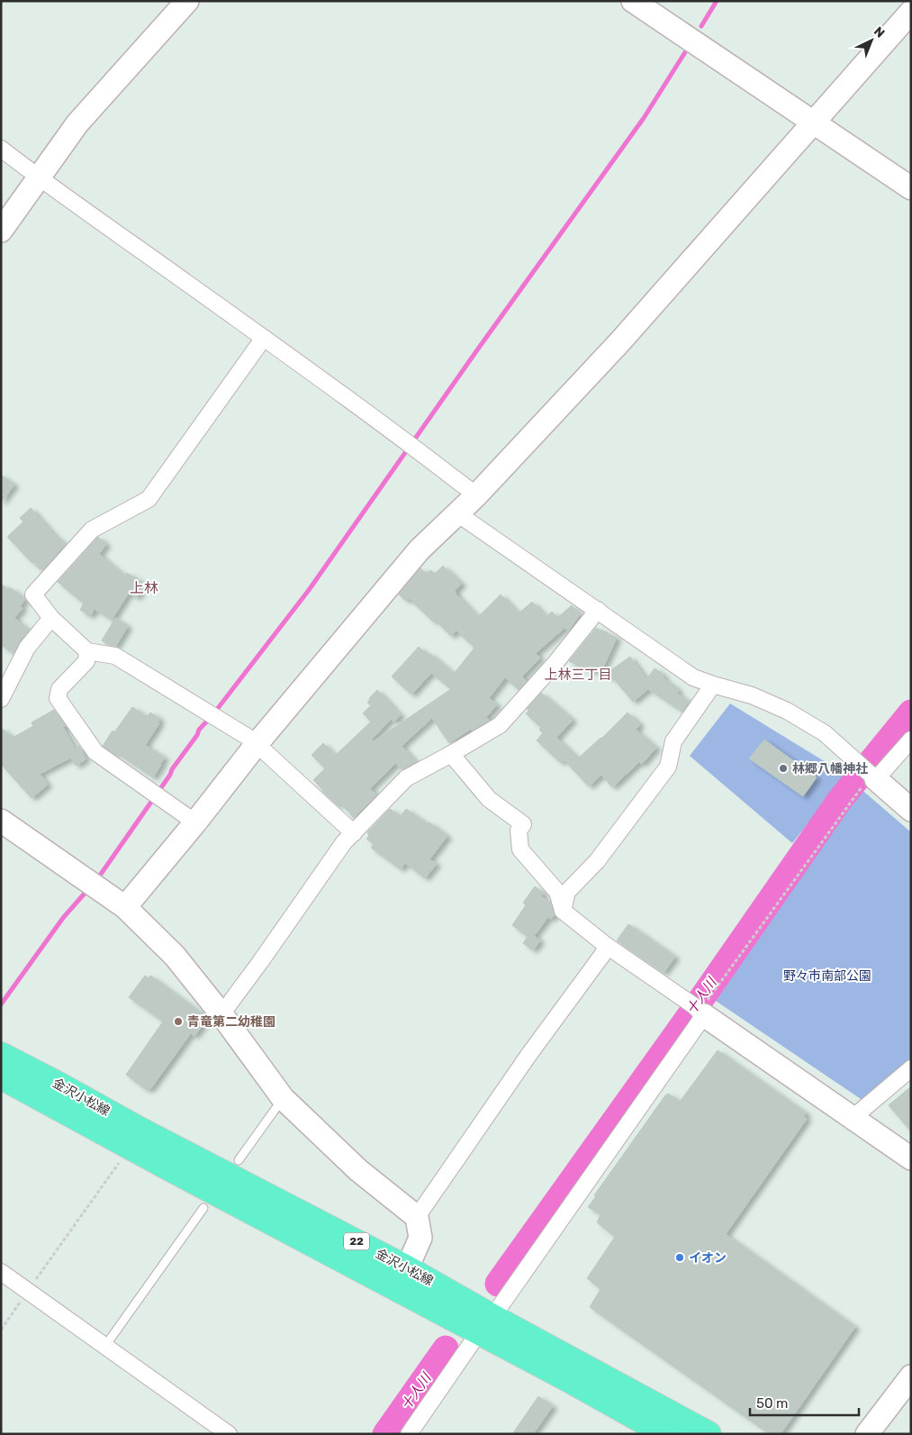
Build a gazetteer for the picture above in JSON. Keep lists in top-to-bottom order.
{
  "streets": {
    "main road": ["金沢小松線", "22"]
  },
  "districts": ["上林", "上林三丁目"],
  "water": ["十人川"],
  "parks": ["野々市南部公園"],
  "places": ["林郷八幡神社", "青竜第二幼稚園", "イオン"],
  "scale_bar": "50 m",
  "north": "top right"
}
